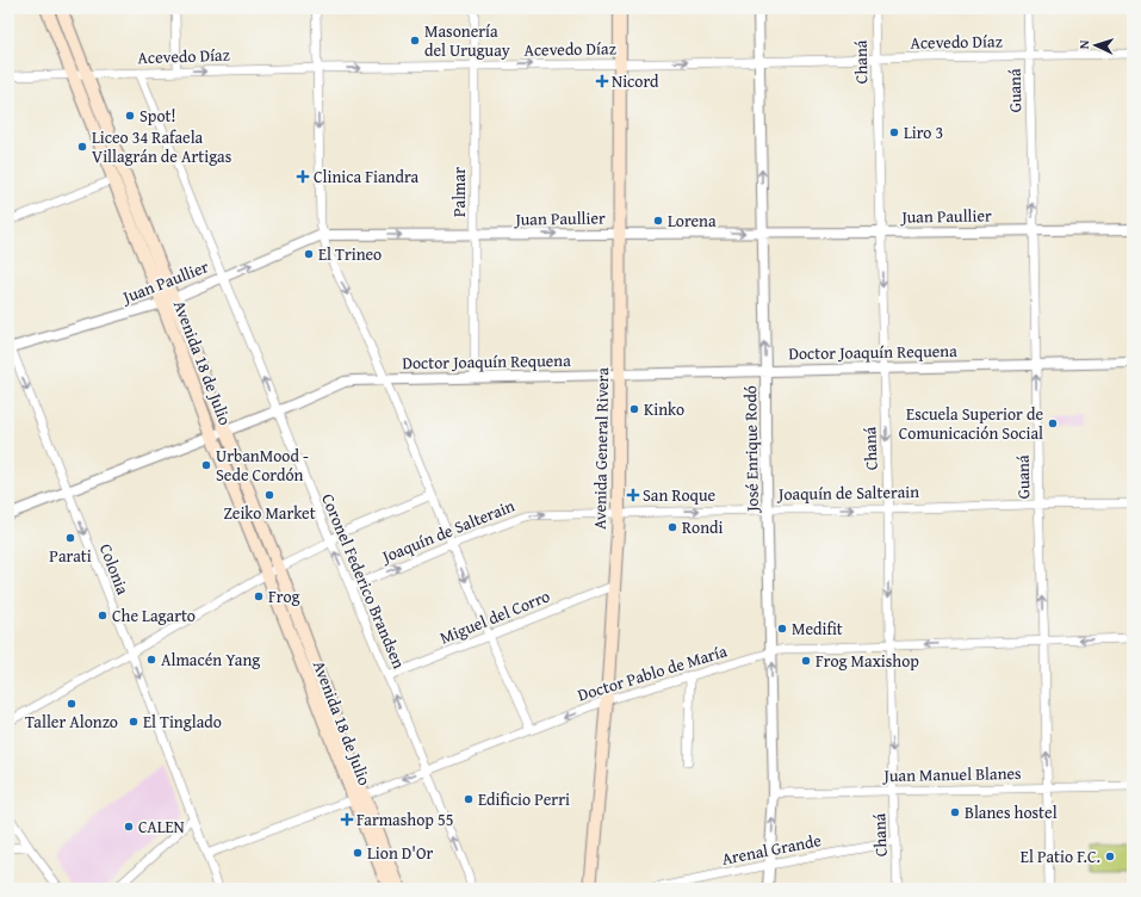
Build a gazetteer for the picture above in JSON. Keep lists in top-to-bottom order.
{
  "streets": {
    "main road": ["Avenida 18 de Julio", "Avenida General Rivera"],
    "street": [
      "Acevedo Díaz",
      "Chaná",
      "Guaná",
      "Palmar",
      "Juan Paullier",
      "Doctor Joaquín Requena",
      "José Enrique Rodó",
      "Joaquín de Salterain",
      "Colonia",
      "Coronel Federico Brandsen",
      "Miguel del Corro",
      "Doctor Pablo de María",
      "Juan Manuel Blanes",
      "Arenal Grande"
    ]
  },
  "crossings": [
    ["Acevedo Díaz", "Chaná"],
    ["Acevedo Díaz", "Guaná"],
    ["Acevedo Díaz", "Palmar"],
    ["Acevedo Díaz", "Avenida 18 de Julio"],
    ["Acevedo Díaz", "Avenida General Rivera"],
    ["Acevedo Díaz", "José Enrique Rodó"],
    ["Acevedo Díaz", "Coronel Federico Brandsen"],
    ["Chaná", "Juan Paullier"],
    ["Chaná", "Doctor Joaquín Requena"],
    ["Chaná", "Joaquín de Salterain"],
    ["Chaná", "Doctor Pablo de María"],
    ["Chaná", "Juan Manuel Blanes"],
    ["Chaná", "Arenal Grande"],
    ["Guaná", "Juan Paullier"],
    ["Guaná", "Doctor Joaquín Requena"],
    ["Guaná", "Joaquín de Salterain"],
    ["Guaná", "Doctor Pablo de María"],
    ["Guaná", "Juan Manuel Blanes"],
    ["Palmar", "Juan Paullier"],
    ["Palmar", "Doctor Joaquín Requena"],
    ["Juan Paullier", "Avenida 18 de Julio"],
    ["Juan Paullier", "Avenida General Rivera"],
    ["Juan Paullier", "José Enrique Rodó"],
    ["Juan Paullier", "Colonia"],
    ["Juan Paullier", "Coronel Federico Brandsen"],
    ["Doctor Joaquín Requena", "Avenida 18 de Julio"],
    ["Doctor Joaquín Requena", "Avenida General Rivera"],
    ["Doctor Joaquín Requena", "José Enrique Rodó"],
    ["Doctor Joaquín Requena", "Colonia"],
    ["Doctor Joaquín Requena", "Coronel Federico Brandsen"],
    ["Avenida 18 de Julio", "Doctor Pablo de María"],
    ["Avenida General Rivera", "Joaquín de Salterain"],
    ["Avenida General Rivera", "Miguel del Corro"],
    ["Avenida General Rivera", "Doctor Pablo de María"],
    ["José Enrique Rodó", "Joaquín de Salterain"],
    ["José Enrique Rodó", "Doctor Pablo de María"],
    ["José Enrique Rodó", "Juan Manuel Blanes"],
    ["José Enrique Rodó", "Arenal Grande"],
    ["Joaquín de Salterain", "Coronel Federico Brandsen"],
    ["Colonia", "Doctor Pablo de María"],
    ["Coronel Federico Brandsen", "Miguel del Corro"],
    ["Coronel Federico Brandsen", "Doctor Pablo de María"]
  ],
  "one_way": [
    "Acevedo Díaz",
    "Chaná",
    "Guaná",
    "Juan Paullier",
    "José Enrique Rodó",
    "Joaquín de Salterain",
    "Colonia",
    "Coronel Federico Brandsen",
    "Doctor Pablo de María"
  ],
  "places": {
    "other": [
      "Masonería del Uruguay",
      "Spot!",
      "Liro 3",
      "Liceo 34 Rafaela Villagrán de Artigas",
      "Lorena",
      "El Trineo",
      "Kinko",
      "Escuela Superior de Comunicación Social",
      "UrbanMood - Sede Cordón",
      "Zeiko Market",
      "Rondi",
      "Parati",
      "Frog",
      "Che Lagarto",
      "Medifit",
      "Almacén Yang",
      "Frog Maxishop",
      "Taller Alonzo",
      "El Tinglado",
      "Edificio Perri",
      "Blanes hostel",
      "CALEN",
      "Lion D'Or",
      "El Patio F.C."
    ],
    "health": [
      "Nicord",
      "Clinica Fiandra",
      "San Roque",
      "Farmashop 55"
    ]
  },
  "north": "left"
}
